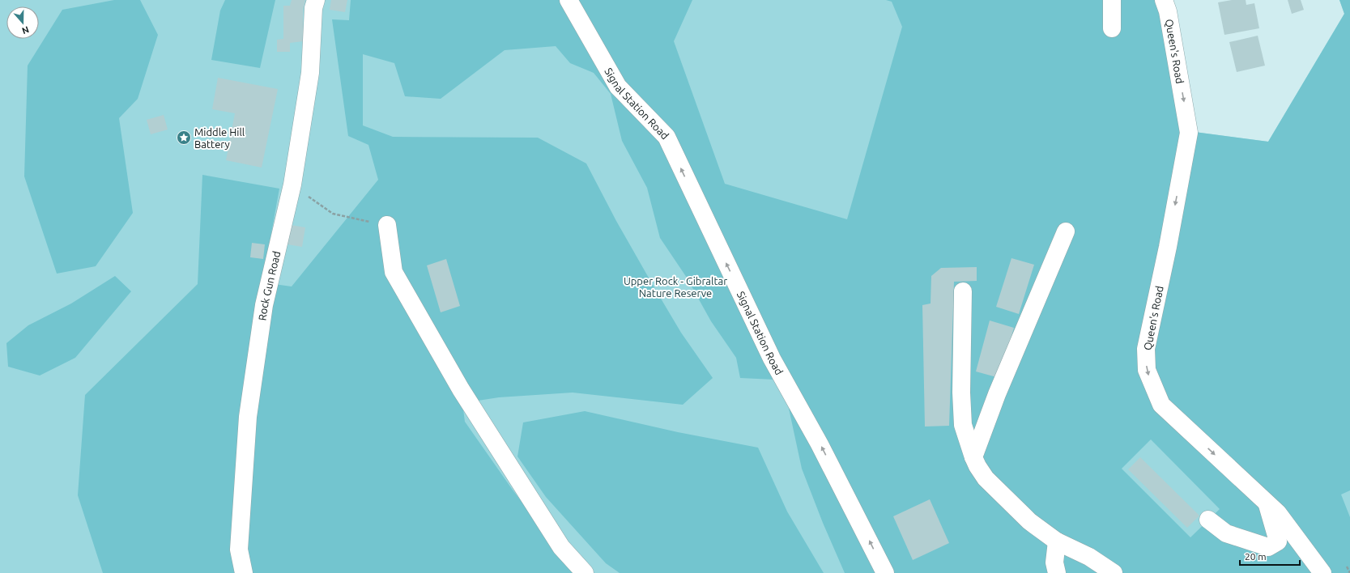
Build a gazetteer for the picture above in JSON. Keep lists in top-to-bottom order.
{
  "streets": {
    "lane": ["Queen's Road", "Signal Station Road", "Rock Gun Road"]
  },
  "one_way": ["Queen's Road", "Signal Station Road"],
  "parks": ["Upper Rock - Gibraltar Nature Reserve"],
  "places": {
    "place": ["Middle Hill Battery"]
  },
  "scale_bar": "20 m",
  "north": "bottom"
}
